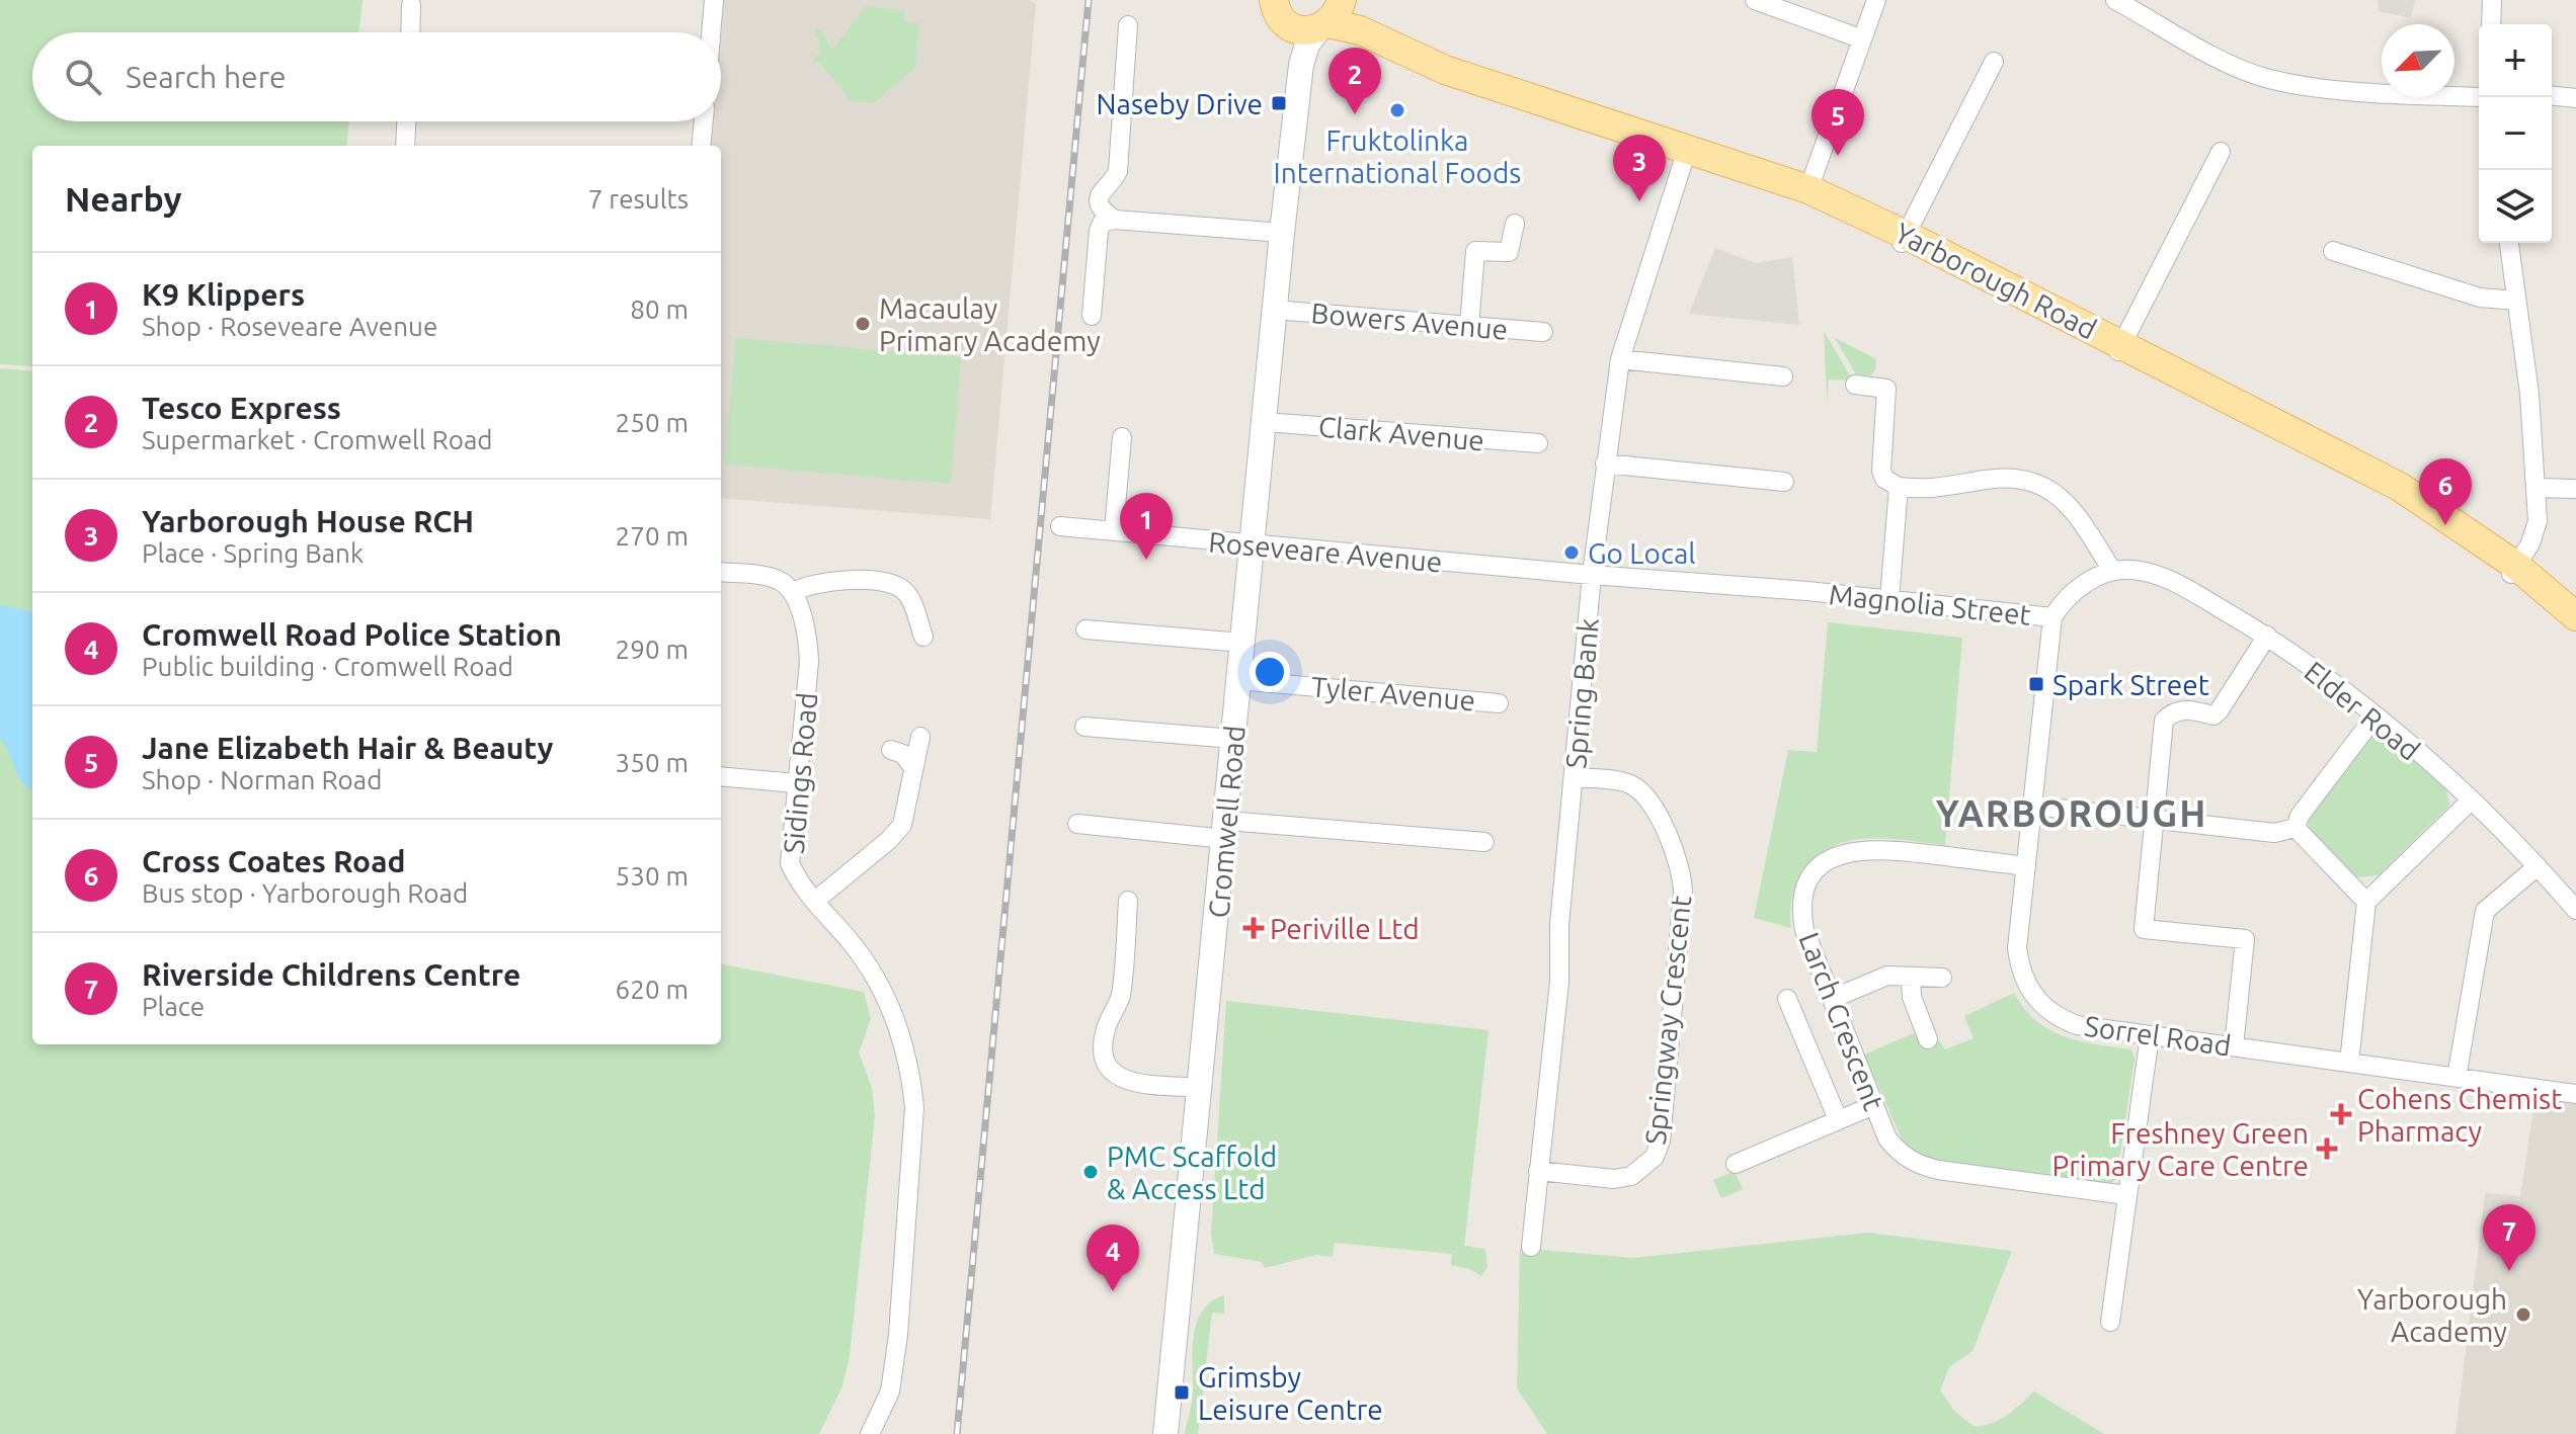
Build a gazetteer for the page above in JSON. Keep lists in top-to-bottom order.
{
  "streets": {
    "main road": ["Yarborough Road"],
    "street": [
      "Bowers Avenue",
      "Clark Avenue",
      "Roseveare Avenue",
      "Magnolia Street",
      "Tyler Avenue",
      "Spring Bank",
      "Elder Road",
      "Sidings Road",
      "Cromwell Road",
      "Springway Crescent",
      "Larch Crescent",
      "Sorrel Road"
    ]
  },
  "crossings": [
    ["Yarborough Road", "Spring Bank"],
    ["Yarborough Road", "Cromwell Road"],
    ["Bowers Avenue", "Cromwell Road"],
    ["Clark Avenue", "Cromwell Road"],
    ["Roseveare Avenue", "Magnolia Street"],
    ["Roseveare Avenue", "Spring Bank"],
    ["Roseveare Avenue", "Cromwell Road"],
    ["Magnolia Street", "Spring Bank"],
    ["Magnolia Street", "Sorrel Road"],
    ["Tyler Avenue", "Cromwell Road"],
    ["Spring Bank", "Springway Crescent"],
    ["Larch Crescent", "Sorrel Road"]
  ],
  "districts": ["YARBOROUGH"],
  "places": {
    "transit": ["Naseby Drive", "Spark Street", "Grimsby Leisure Centre"],
    "other": [
      "Fruktolinka International Foods",
      "Macaulay Primary Academy",
      "Go Local",
      "PMC Scaffold & Access Ltd",
      "Yarborough Academy"
    ],
    "health": ["Periville Ltd", "Cohens Chemist Pharmacy", "Freshney Green Primary Care Centre"]
  },
  "north": "bottom left",
  "page": {
    "map_buttons": ["+", "−"],
    "search": "Search here",
    "pins": [
      "2",
      "5",
      "3",
      "6",
      "1",
      "7",
      "4"
    ],
    "heading": ["Nearby", "7 results"],
    "list": [
      {
        "mark": "1",
        "name": "K9 Klippers",
        "note": "Shop · Roseveare Avenue",
        "value": "80 m"
      },
      {
        "mark": "2",
        "name": "Tesco Express",
        "note": "Supermarket · Cromwell Road",
        "value": "250 m"
      },
      {
        "mark": "3",
        "name": "Yarborough House RCH",
        "note": "Place · Spring Bank",
        "value": "270 m"
      },
      {
        "mark": "4",
        "name": "Cromwell Road Police Station",
        "note": "Public building · Cromwell Road",
        "value": "290 m"
      },
      {
        "mark": "5",
        "name": "Jane Elizabeth Hair & Beauty",
        "note": "Shop · Norman Road",
        "value": "350 m"
      },
      {
        "mark": "6",
        "name": "Cross Coates Road",
        "note": "Bus stop · Yarborough Road",
        "value": "530 m"
      },
      {
        "mark": "7",
        "name": "Riverside Childrens Centre",
        "note": "Place",
        "value": "620 m"
      }
    ]
  }
}
